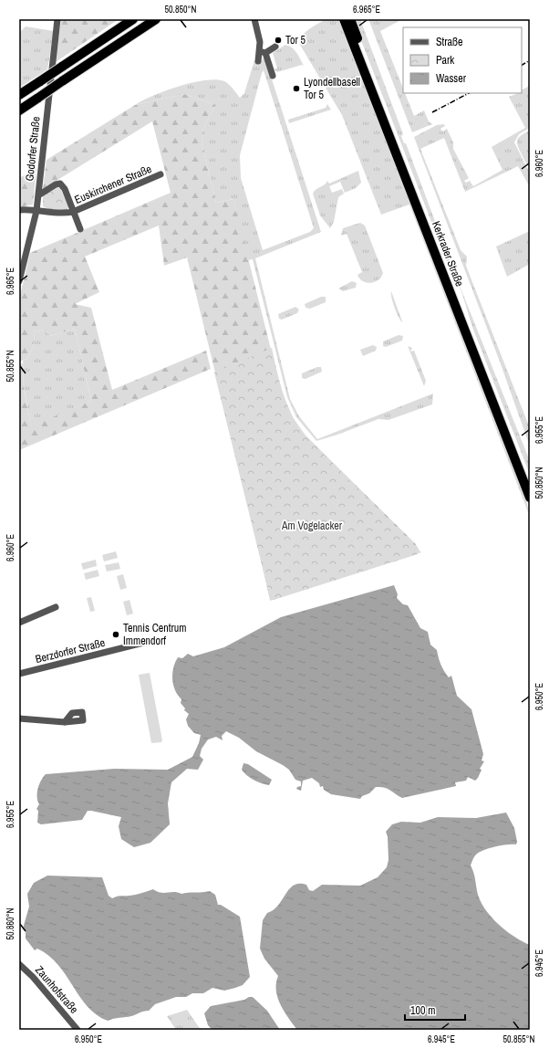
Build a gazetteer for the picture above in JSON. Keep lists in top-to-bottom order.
{
  "streets": {
    "highway": ["Kerkrader Straße"],
    "street": [
      "Godorfer Straße",
      "Euskirchener Straße",
      "Berzdorfer Straße",
      "Zaunhofstraße"
    ]
  },
  "crossings": [
    ["Godorfer Straße", "Euskirchener Straße"]
  ],
  "parks": ["Am Vogelacker"],
  "places": ["Tor 5", "Lyondellbasell Tor 5", "Tennis Centrum Immendorf"],
  "legend": ["Straße", "Park", "Wasser"],
  "scale_bar": "100 m",
  "coordinates": [
    "50.850°N",
    "6.965°E",
    "6.960°E",
    "50.855°N",
    "6.955°E",
    "6.950°E",
    "50.860°N",
    "6.945°E"
  ]
}
